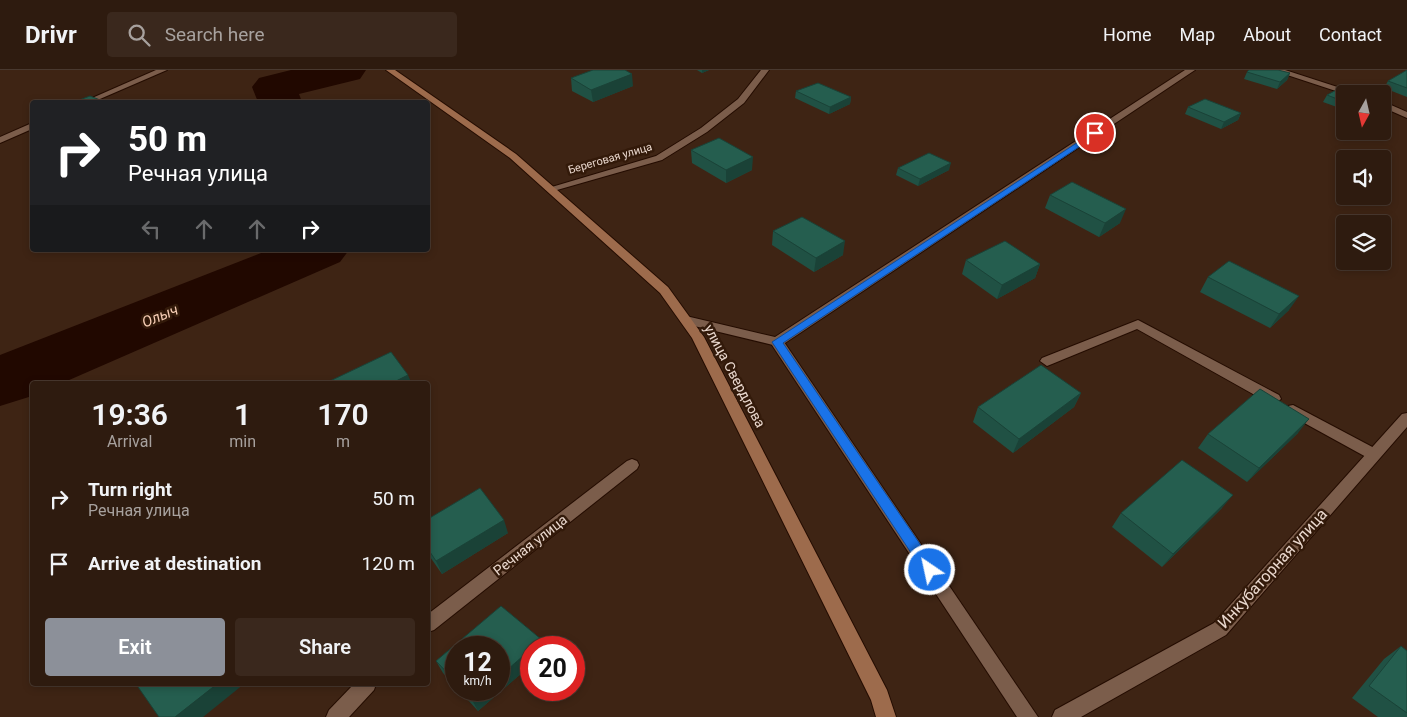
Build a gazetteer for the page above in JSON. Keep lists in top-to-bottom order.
{
  "streets": {
    "main road": ["улица Свердлова"],
    "street": ["Береговая улица", "Речная улица", "Инкубаторная улица"]
  },
  "crossings": [
    ["Береговая улица", "улица Свердлова"]
  ],
  "water": ["Олыч"],
  "north": "bottom",
  "page": {
    "header": "Drivr",
    "search": "Search here",
    "nav": [
      "Home",
      "Map",
      "About",
      "Contact"
    ],
    "turn": ["50 m", "Речная улица"],
    "eta": [
      "19:36",
      "Arrival",
      "1",
      "min",
      "170",
      "m"
    ],
    "list": [
      {
        "name": "Turn right",
        "note": "Речная улица",
        "value": "50 m"
      },
      {
        "name": "Arrive at destination",
        "value": "120 m"
      }
    ],
    "buttons": ["Exit", "Share"],
    "speed": "12 km/h",
    "limit": "20"
  }
}
